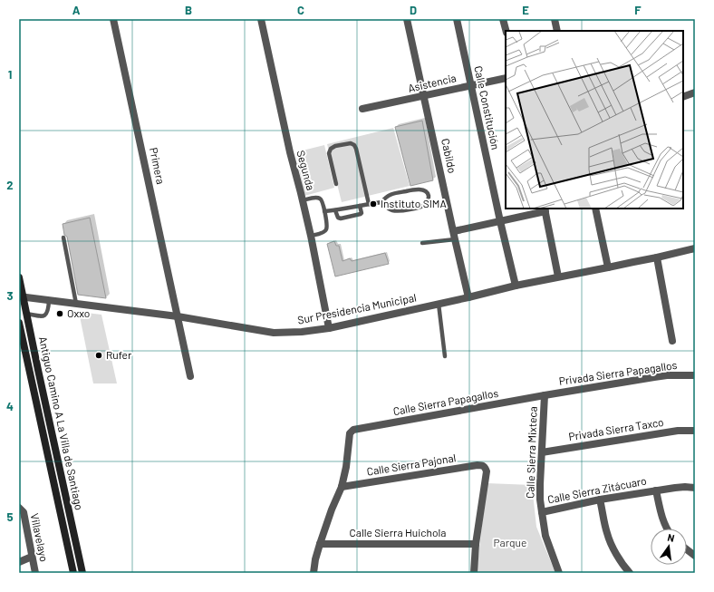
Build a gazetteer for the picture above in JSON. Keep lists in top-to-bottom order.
{
  "streets": {
    "street": [
      "Asistencia",
      "Calle Constitución",
      "Cabildo",
      "Primera",
      "Segunda",
      "Sur Presidencia Municipal",
      "Privada Sierra Papagallos",
      "Calle Sierra Papagallos",
      "Antiguo Camino A La Villa de Santiago",
      "Privada Sierra Taxco",
      "Calle Sierra Mixteca",
      "Calle Sierra Pajonal",
      "Calle Sierra Zitácuaro",
      "Calle Sierra Huichola",
      "Villavelayo"
    ]
  },
  "crossings": [
    ["Asistencia", "Calle Constitución"],
    ["Asistencia", "Cabildo"],
    ["Calle Constitución", "Sur Presidencia Municipal"],
    ["Cabildo", "Sur Presidencia Municipal"],
    ["Primera", "Sur Presidencia Municipal"],
    ["Segunda", "Sur Presidencia Municipal"],
    ["Sur Presidencia Municipal", "Antiguo Camino A La Villa de Santiago"],
    ["Privada Sierra Papagallos", "Calle Sierra Papagallos"],
    ["Privada Sierra Papagallos", "Calle Sierra Mixteca"],
    ["Calle Sierra Papagallos", "Calle Sierra Mixteca"],
    ["Calle Sierra Papagallos", "Calle Sierra Pajonal"],
    ["Privada Sierra Taxco", "Calle Sierra Mixteca"],
    ["Calle Sierra Mixteca", "Calle Sierra Zitácuaro"],
    ["Calle Sierra Pajonal", "Calle Sierra Huichola"]
  ],
  "parks": ["Parque"],
  "places": ["Instituto SIMA", "Oxxo", "Rufer"],
  "north": "top",
  "grid": {
    "columns": [
      "A",
      "B",
      "C",
      "D",
      "E",
      "F"
    ],
    "rows": [
      "1",
      "2",
      "3",
      "4",
      "5"
    ]
  }
}
